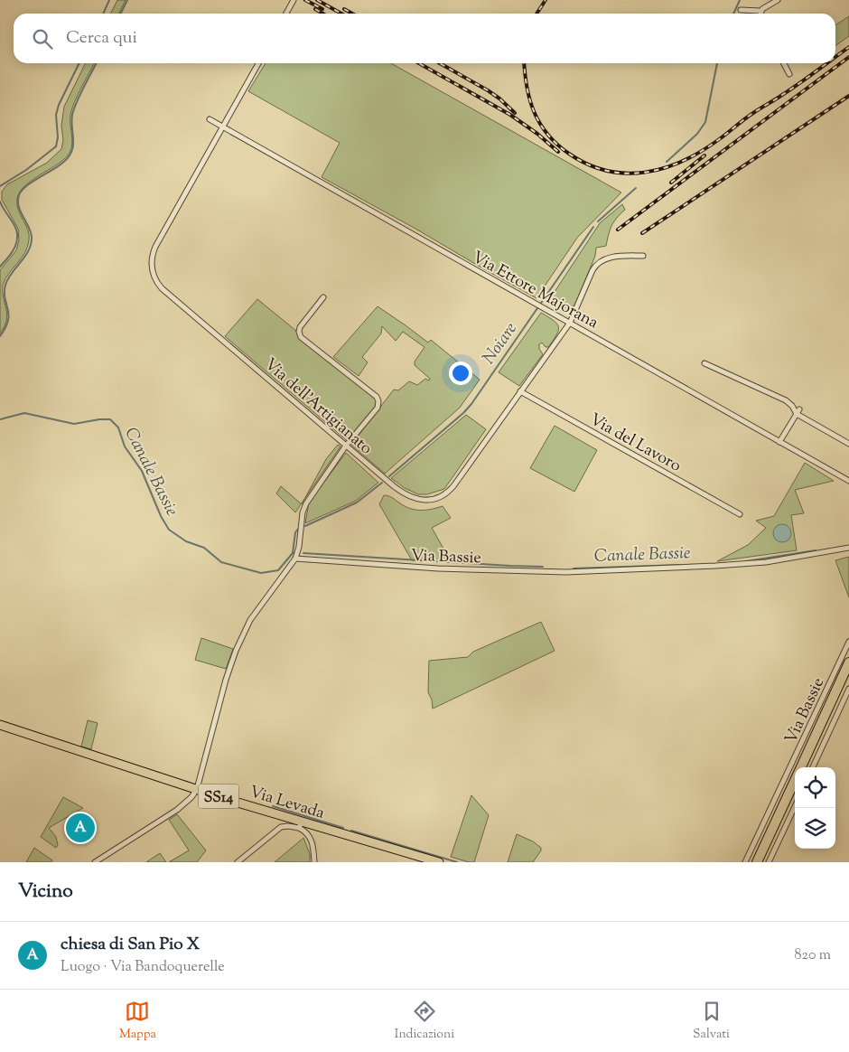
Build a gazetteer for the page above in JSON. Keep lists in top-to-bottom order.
{
  "streets": {
    "main road": ["SS14", "Via Levada"],
    "street": [
      "Via Ettore Majorana",
      "Via dell'Artigianato",
      "Via del Lavoro",
      "Via Bassie"
    ]
  },
  "crossings": [
    ["Via Ettore Majorana", "Via dell'Artigianato"],
    ["Via dell'Artigianato", "Via del Lavoro"]
  ],
  "water": ["Noiare", "Canale Bassie"],
  "page": {
    "search": "Cerca qui",
    "pins": "A",
    "heading": "Vicino",
    "list": [
      {
        "mark": "A",
        "name": "chiesa di San Pio X",
        "note": "Luogo · Via Bandoquerelle",
        "value": "820 m"
      }
    ],
    "nav": ["Mappa", "Indicazioni", "Salvati"]
  }
}
